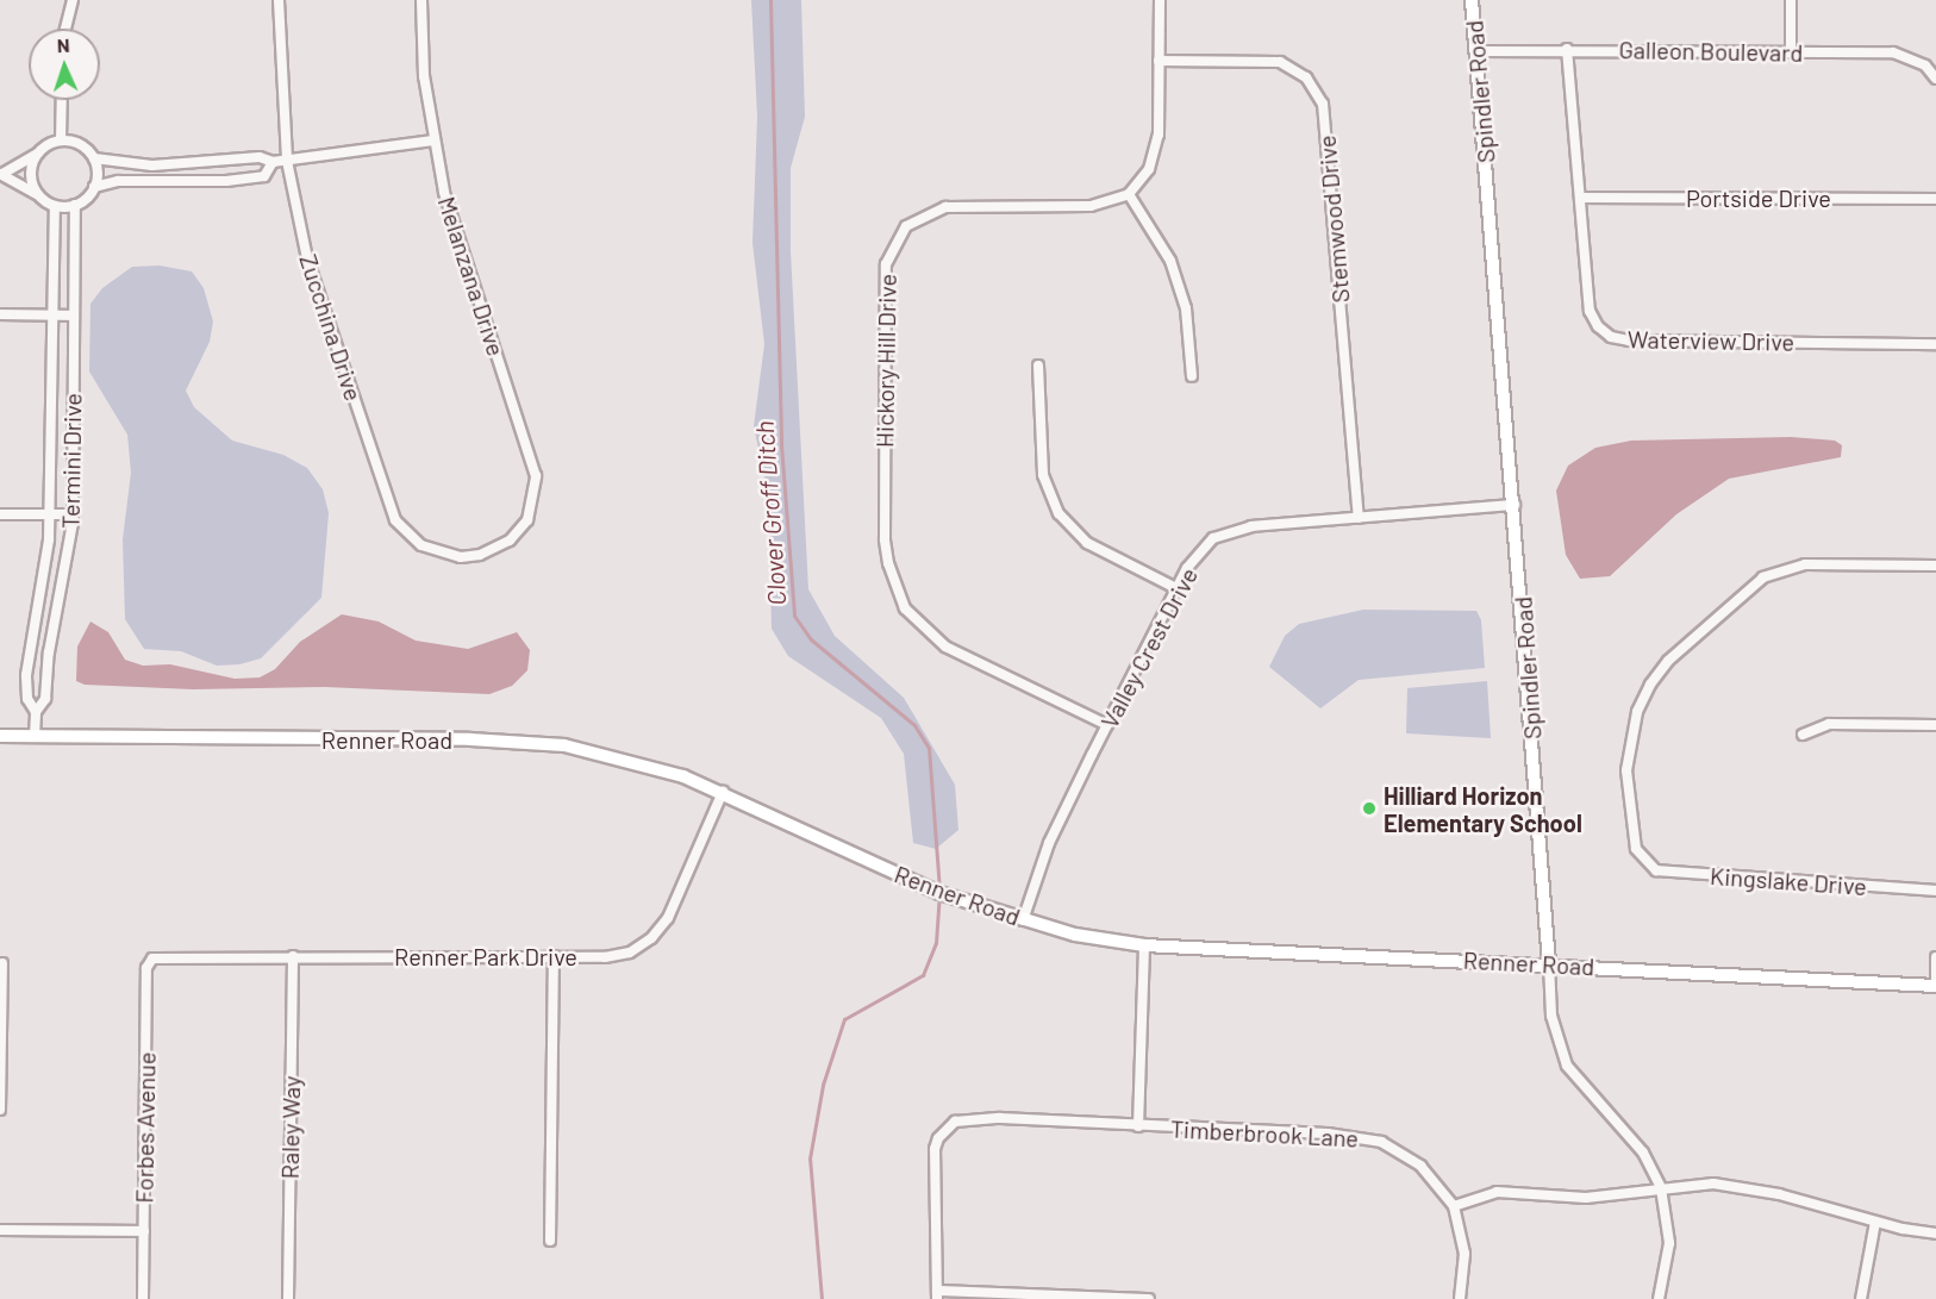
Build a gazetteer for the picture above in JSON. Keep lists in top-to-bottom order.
{
  "streets": {
    "main road": ["Spindler Road", "Renner Road"],
    "street": [
      "Galleon Boulevard",
      "Portside Drive",
      "Stemwood Drive",
      "Melanzana Drive",
      "Zucchina Drive",
      "Waterview Drive",
      "Hickory Hill Drive",
      "Termini Drive",
      "Valley Crest Drive",
      "Kingslake Drive",
      "Renner Park Drive",
      "Forbes Avenue",
      "Raley Way",
      "Timberbrook Lane"
    ]
  },
  "crossings": [
    ["Galleon Boulevard", "Spindler Road"],
    ["Galleon Boulevard", "Waterview Drive"],
    ["Spindler Road", "Valley Crest Drive"],
    ["Spindler Road", "Renner Road"],
    ["Portside Drive", "Waterview Drive"],
    ["Stemwood Drive", "Valley Crest Drive"],
    ["Melanzana Drive", "Zucchina Drive"],
    ["Hickory Hill Drive", "Valley Crest Drive"],
    ["Termini Drive", "Renner Road"],
    ["Valley Crest Drive", "Renner Road"],
    ["Renner Road", "Renner Park Drive"],
    ["Renner Park Drive", "Forbes Avenue"],
    ["Renner Park Drive", "Raley Way"]
  ],
  "water": ["Clover Groff Ditch"],
  "places": ["Hilliard Horizon Elementary School"],
  "north": "top"
}
